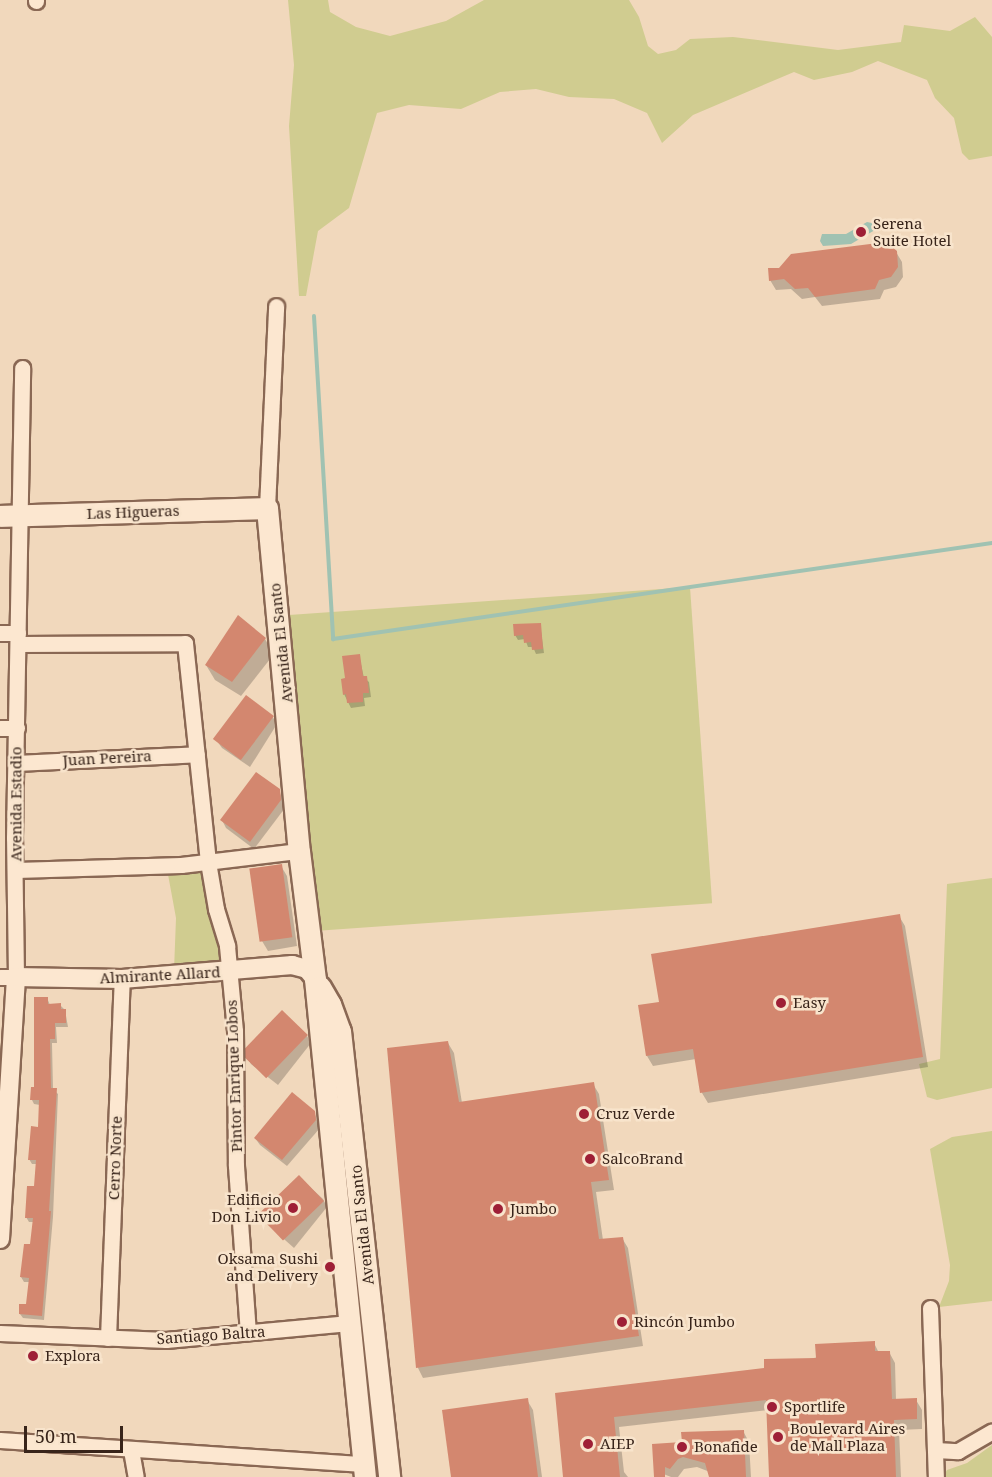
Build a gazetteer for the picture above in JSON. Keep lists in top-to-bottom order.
{
  "streets": {
    "main road": ["Las Higueras", "Avenida El Santo"],
    "street": [
      "Juan Pereira",
      "Avenida Estadio",
      "Almirante Allard",
      "Pintor Enrique Lobos",
      "Cerro Norte",
      "Santiago Baltra"
    ]
  },
  "crossings": [
    ["Las Higueras", "Avenida El Santo"],
    ["Las Higueras", "Avenida Estadio"],
    ["Avenida El Santo", "Almirante Allard"],
    ["Avenida El Santo", "Santiago Baltra"],
    ["Juan Pereira", "Avenida Estadio"],
    ["Juan Pereira", "Pintor Enrique Lobos"],
    ["Avenida Estadio", "Almirante Allard"],
    ["Avenida Estadio", "Pintor Enrique Lobos"],
    ["Almirante Allard", "Pintor Enrique Lobos"],
    ["Almirante Allard", "Cerro Norte"],
    ["Pintor Enrique Lobos", "Santiago Baltra"],
    ["Cerro Norte", "Santiago Baltra"]
  ],
  "places": [
    "Serena Suite Hotel",
    "Easy",
    "Cruz Verde",
    "SalcoBrand",
    "Edificio Don Livio",
    "Jumbo",
    "Oksama Sushi and Delivery",
    "Rincón Jumbo",
    "Explora",
    "Sportlife",
    "Boulevard Aires de Mall Plaza",
    "AIEP",
    "Bonafide"
  ],
  "scale_bar": "50 m"
}
